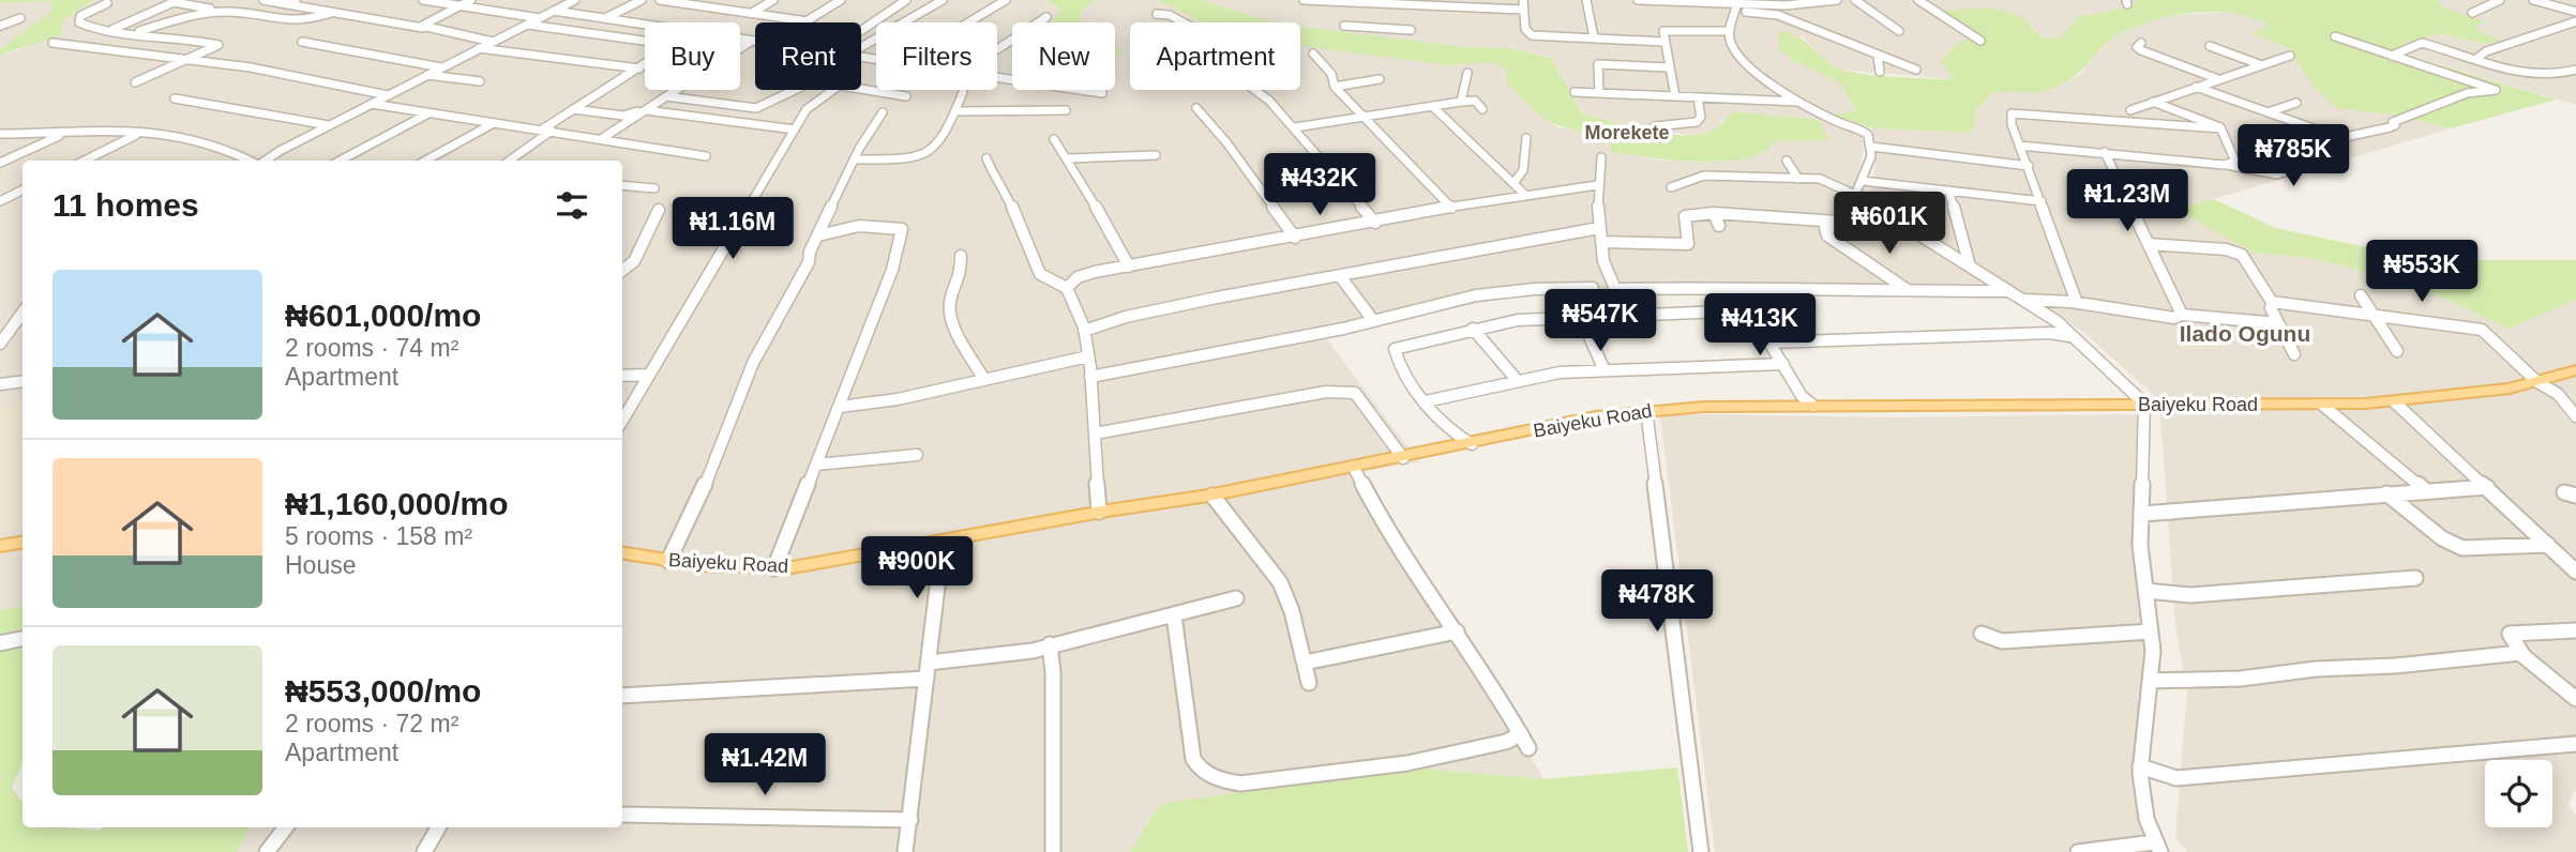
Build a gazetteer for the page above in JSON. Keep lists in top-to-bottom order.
{
  "streets": {
    "main road": ["Baiyeku Road"]
  },
  "districts": ["Morekete", "Ilado Ogunu"],
  "page": {
    "chip": [
      "Buy",
      "Rent",
      "Filters",
      "New",
      "Apartment"
    ],
    "price": [
      "₦785K",
      "₦432K",
      "₦1.23M",
      "₦601K",
      "₦1.16M",
      "₦553K",
      "₦547K",
      "₦413K",
      "₦900K",
      "₦478K",
      "₦1.42M"
    ],
    "heading": "11 homes",
    "list": [
      {
        "name": "₦601,000/mo",
        "note": "2 rooms · 74 m² · Apartment"
      },
      {
        "name": "₦1,160,000/mo",
        "note": "5 rooms · 158 m² · House"
      },
      {
        "name": "₦553,000/mo",
        "note": "2 rooms · 72 m² · Apartment"
      }
    ]
  }
}
